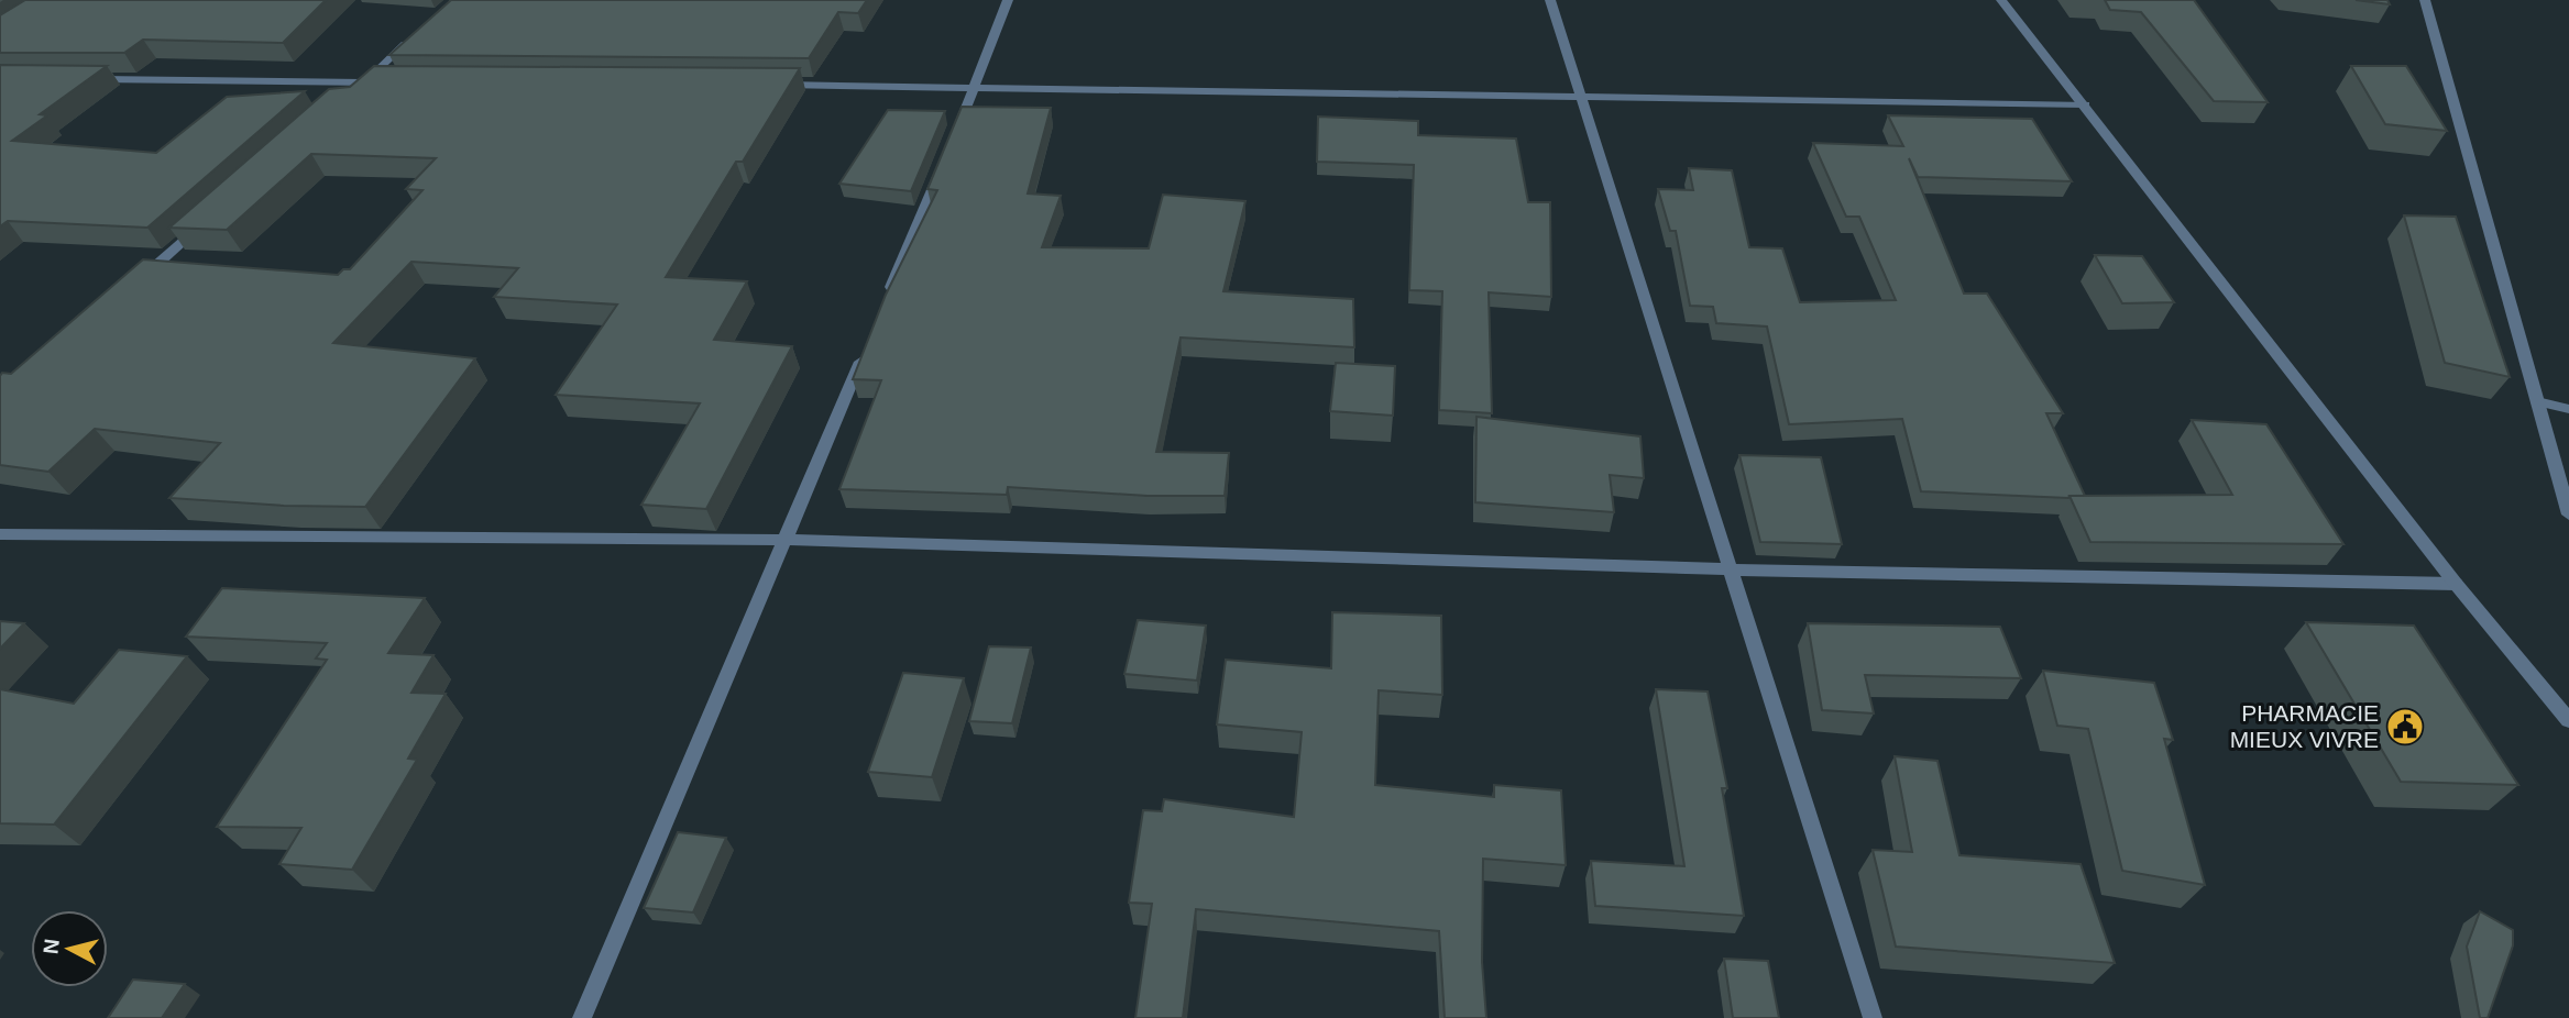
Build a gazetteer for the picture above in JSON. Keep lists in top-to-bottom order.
{
  "places": {
    "public building": ["PHARMACIE MIEUX VIVRE"]
  },
  "north": "left"
}
